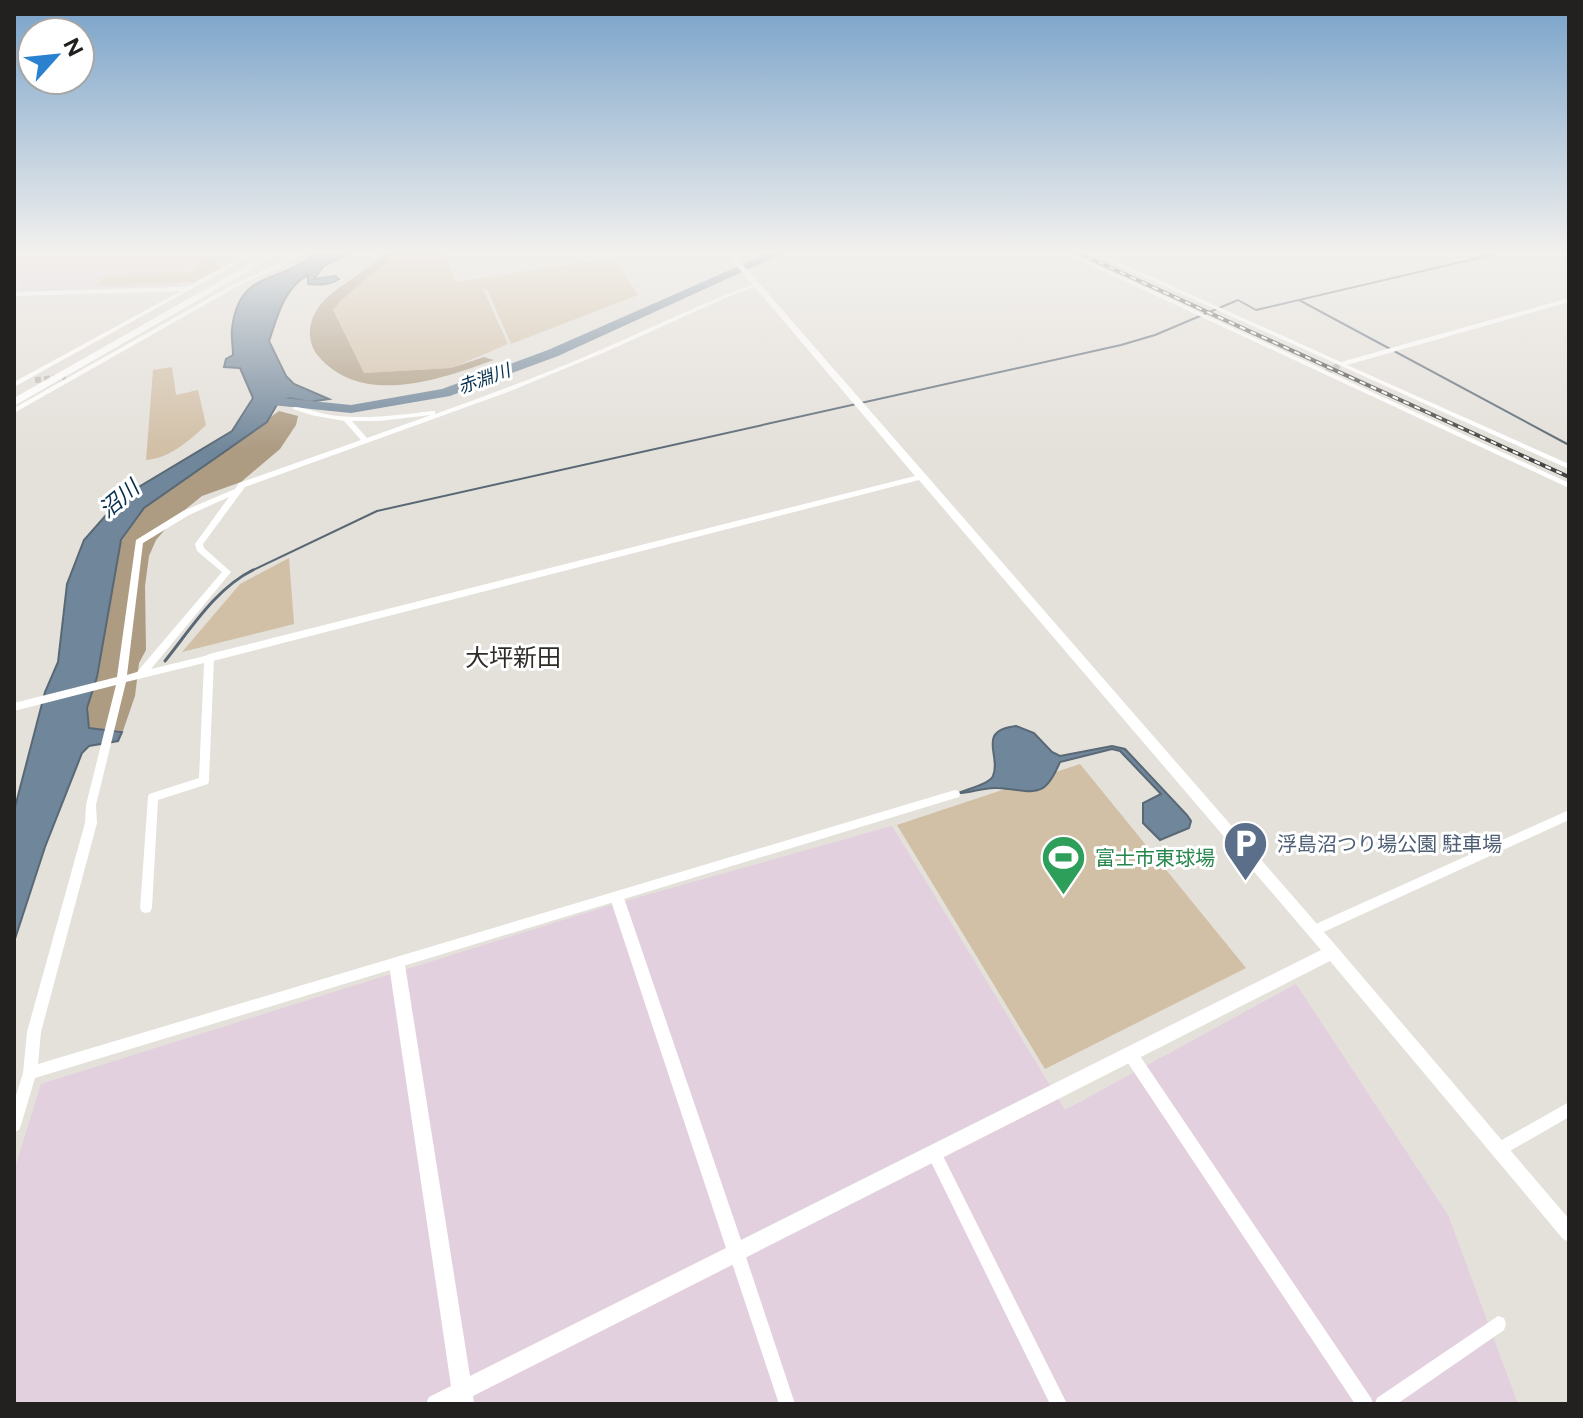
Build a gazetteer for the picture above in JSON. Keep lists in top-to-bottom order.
{
  "districts": ["大坪新田"],
  "water": ["赤淵川", "沼川"],
  "places": {
    "parking": ["浮島沼つり場公園 駐車場"],
    "sports": ["富士市東球場"]
  },
  "north": "top right"
}
